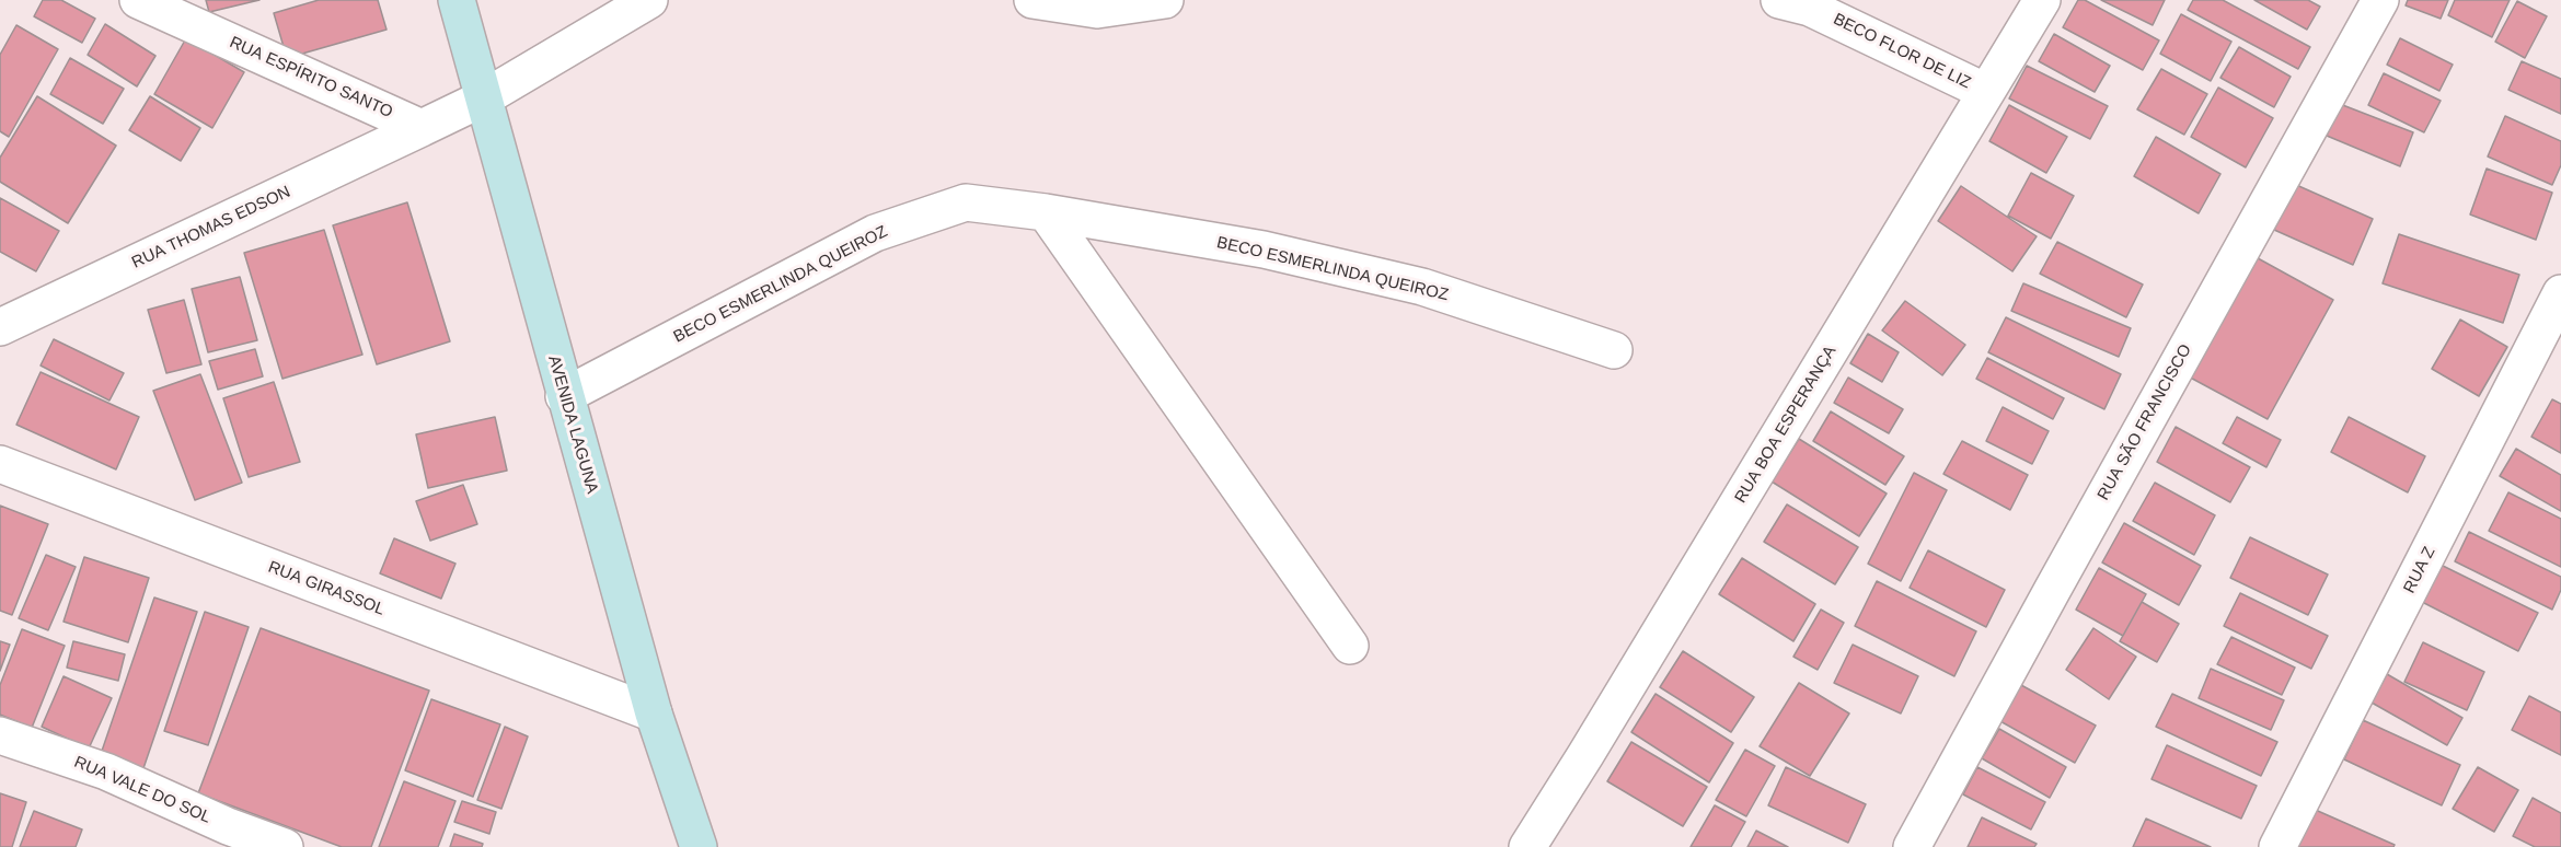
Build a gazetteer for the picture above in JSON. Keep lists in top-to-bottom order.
{
  "streets": {
    "main road": ["AVENIDA LAGUNA"],
    "street": [
      "BECO FLOR DE LIZ",
      "RUA ESPÍRITO SANTO",
      "RUA THOMAS EDSON",
      "BECO ESMERLINDA QUEIROZ",
      "RUA SÃO FRANCISCO",
      "RUA BOA ESPERANÇA",
      "RUA Z",
      "RUA GIRASSOL",
      "RUA VALE DO SOL"
    ]
  },
  "crossings": [
    ["BECO FLOR DE LIZ", "RUA BOA ESPERANÇA"],
    ["RUA ESPÍRITO SANTO", "RUA THOMAS EDSON"],
    ["BECO ESMERLINDA QUEIROZ", "AVENIDA LAGUNA"],
    ["AVENIDA LAGUNA", "RUA GIRASSOL"]
  ]
}
